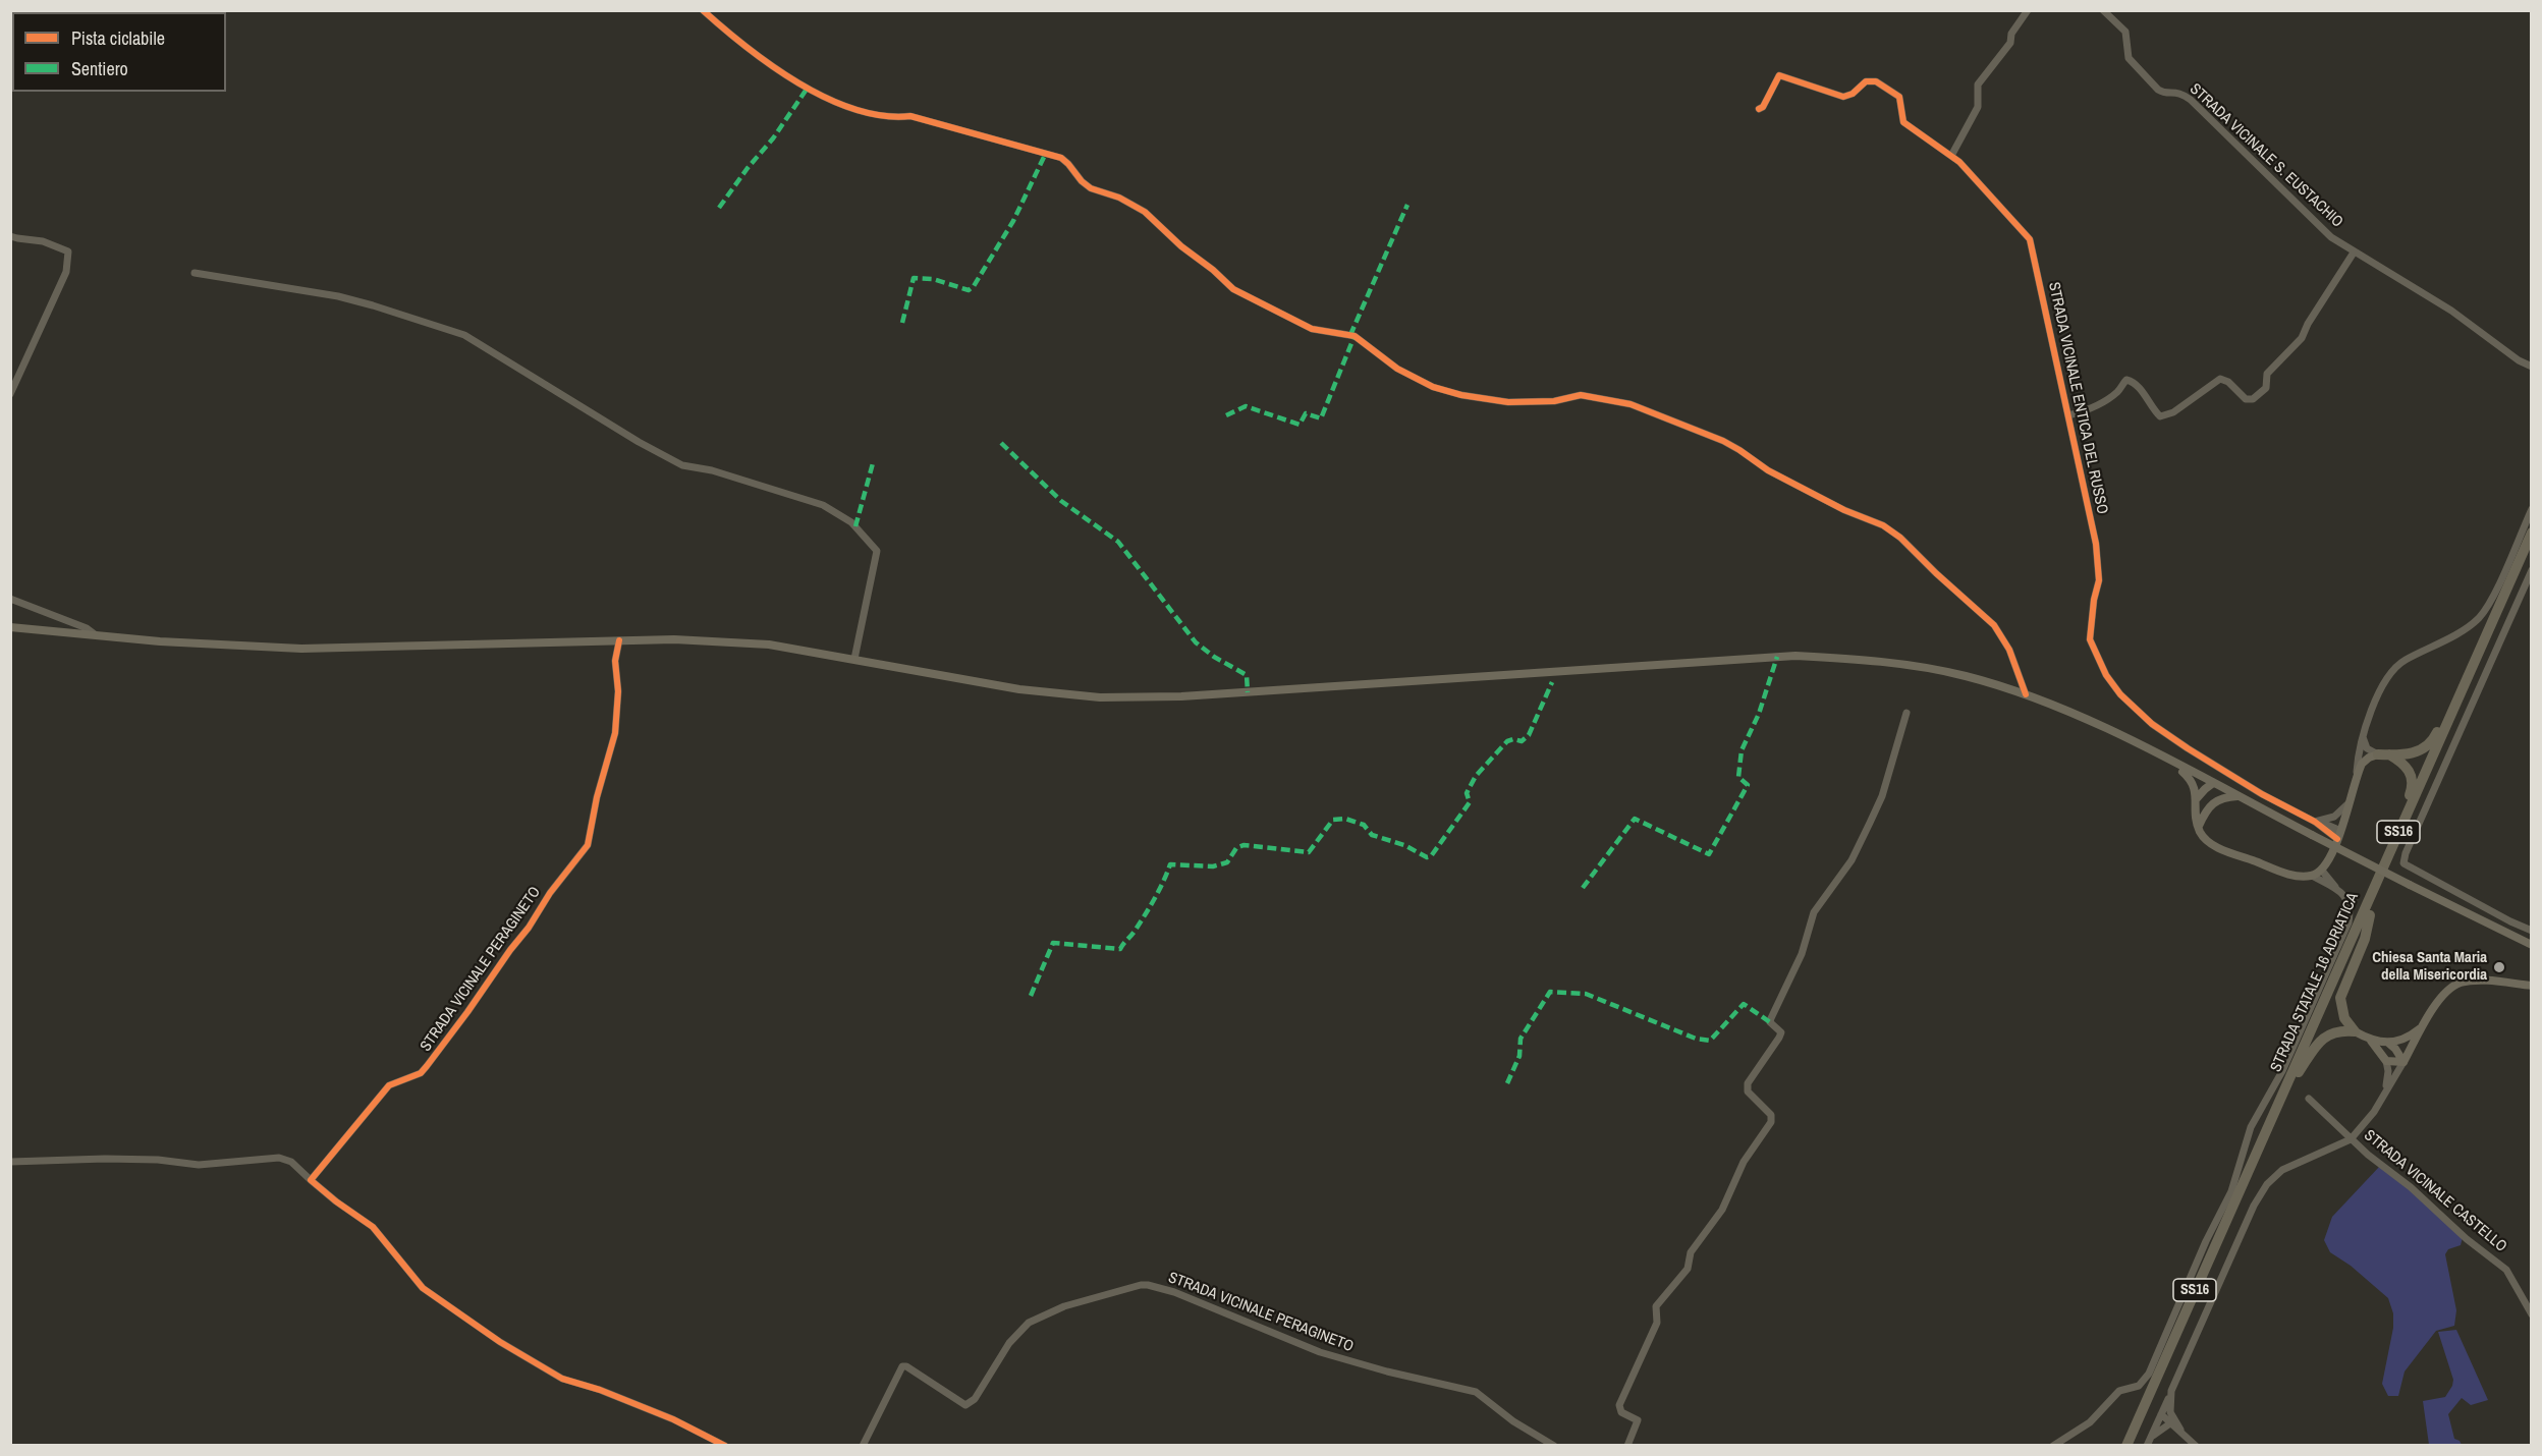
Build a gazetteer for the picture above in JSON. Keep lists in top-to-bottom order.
{
  "streets": {
    "highway": ["SS16", "STRADA STATALE 16 ADRIATICA"],
    "street": [
      "STRADA VICINALE S. EUSTACHIO",
      "STRADA VICINALE ENTICA DEL RUSSO",
      "STRADA VICINALE PERAGINETO",
      "STRADA VICINALE CASTELLO"
    ]
  },
  "places": ["Chiesa Santa Maria della Misericordia"],
  "legend": ["Pista ciclabile", "Sentiero"]
}
